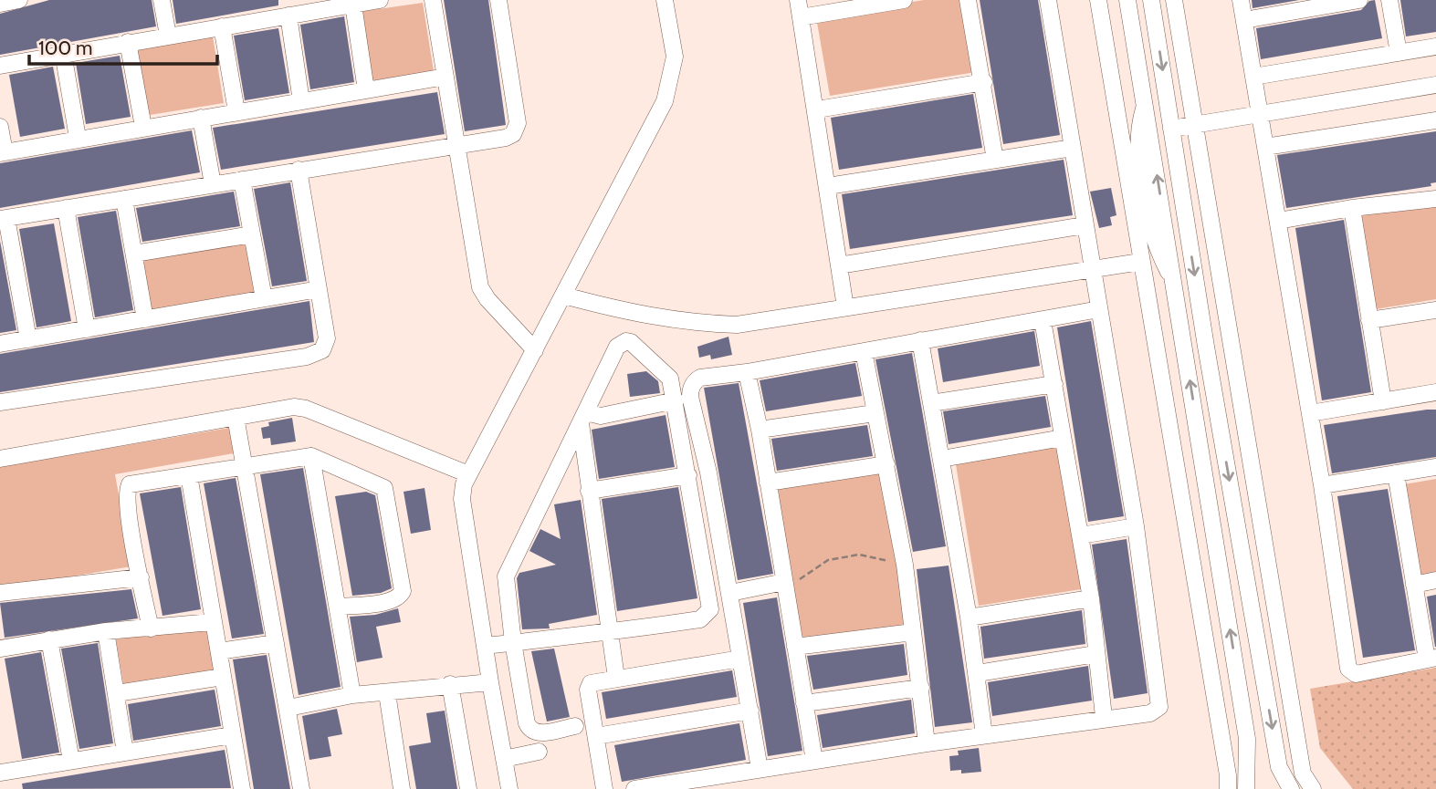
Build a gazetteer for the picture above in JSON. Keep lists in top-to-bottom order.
{
  "scale_bar": "100 m"
}
